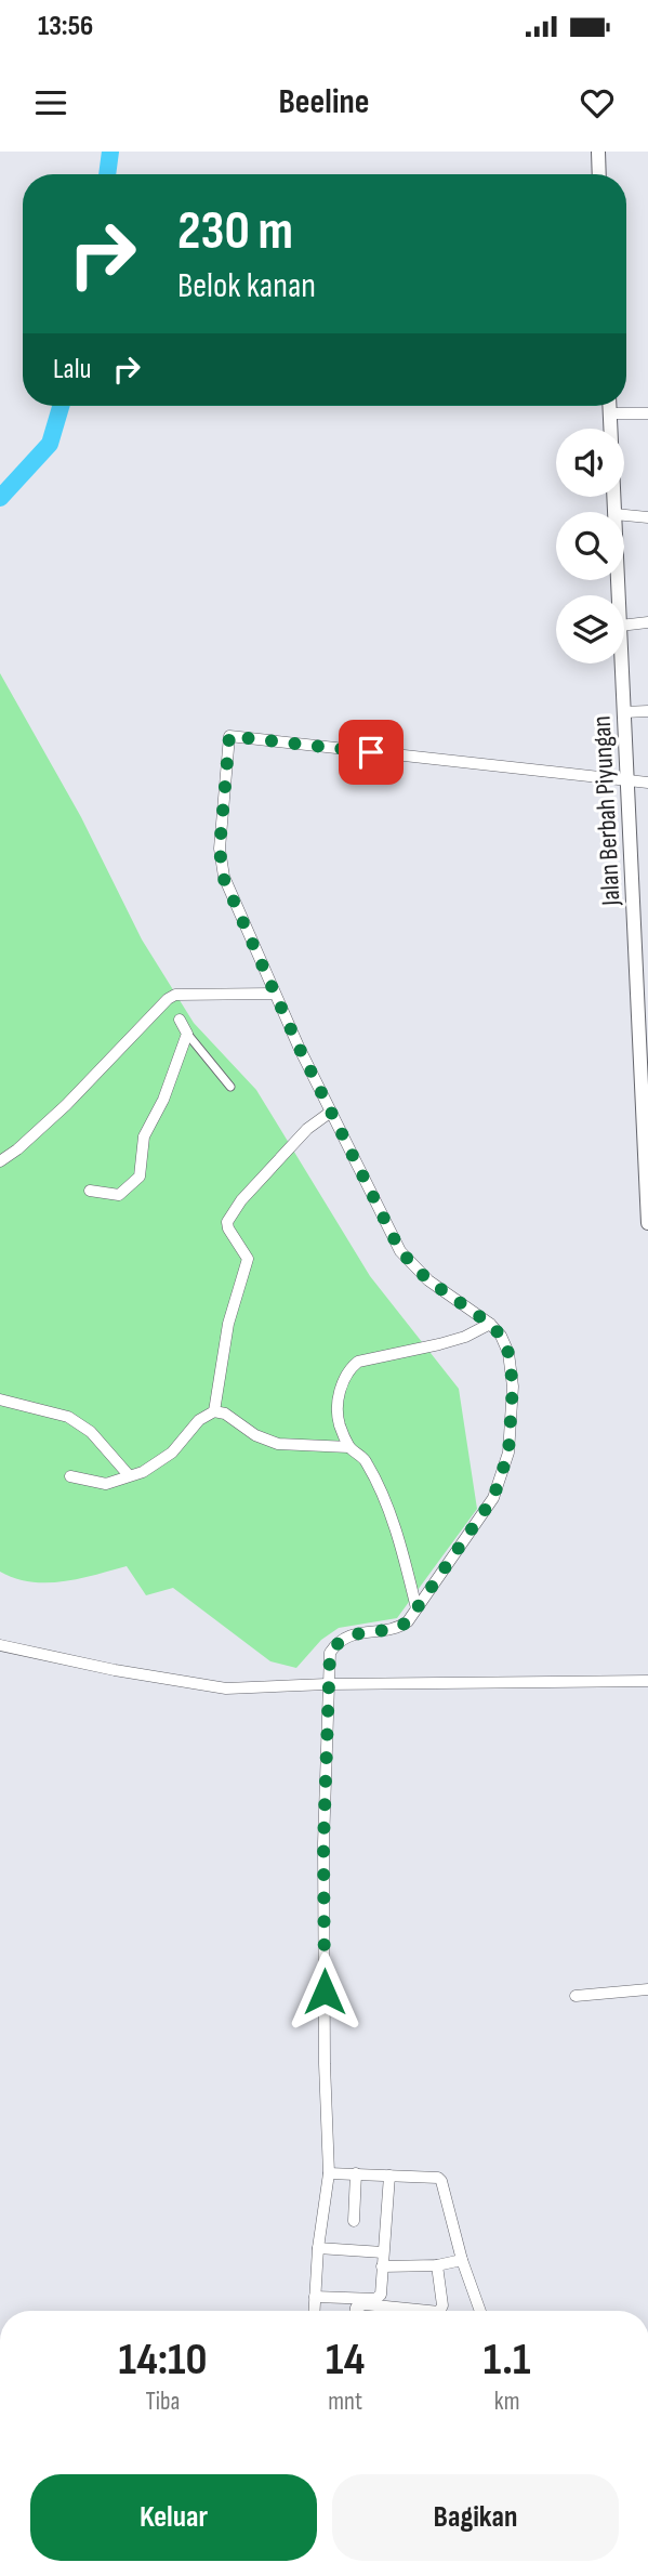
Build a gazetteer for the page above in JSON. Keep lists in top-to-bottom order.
{
  "streets": {
    "street": ["Jalan Berbah Piyungan"]
  },
  "page": {
    "status": "13:56",
    "header": "Beeline",
    "turn": ["230 m", "Belok kanan"],
    "then": "Lalu",
    "eta": [
      "14:10",
      "Tiba",
      "14",
      "mnt",
      "1.1",
      "km"
    ],
    "buttons": ["Keluar", "Bagikan"]
  }
}
